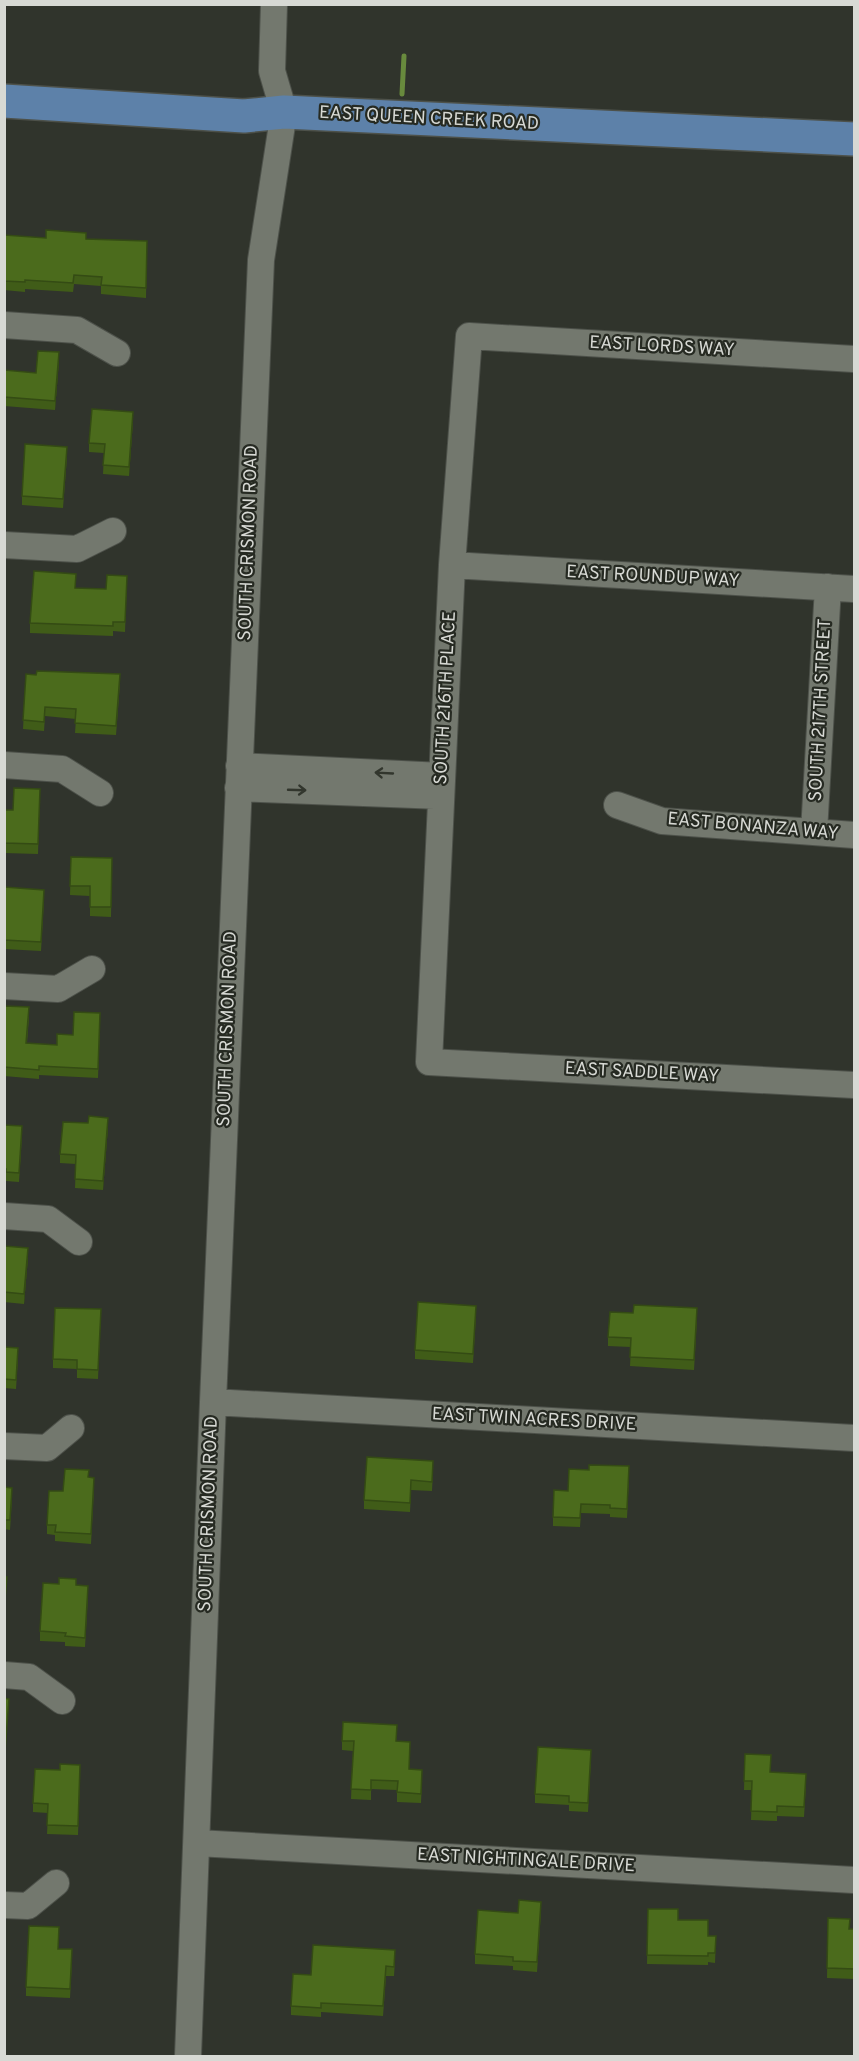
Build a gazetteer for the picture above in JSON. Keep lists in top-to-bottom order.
{
  "streets": {
    "main road": ["EAST QUEEN CREEK ROAD"],
    "street": [
      "EAST LORDS WAY",
      "SOUTH CRISMON ROAD",
      "EAST ROUNDUP WAY",
      "SOUTH 216TH PLACE",
      "SOUTH 217TH STREET",
      "EAST BONANZA WAY",
      "EAST SADDLE WAY",
      "EAST TWIN ACRES DRIVE",
      "EAST NIGHTINGALE DRIVE"
    ]
  },
  "crossings": [
    ["EAST QUEEN CREEK ROAD", "SOUTH CRISMON ROAD"],
    ["EAST LORDS WAY", "SOUTH 216TH PLACE"],
    ["SOUTH CRISMON ROAD", "EAST TWIN ACRES DRIVE"],
    ["SOUTH CRISMON ROAD", "EAST NIGHTINGALE DRIVE"],
    ["EAST ROUNDUP WAY", "SOUTH 216TH PLACE"],
    ["EAST ROUNDUP WAY", "SOUTH 217TH STREET"],
    ["SOUTH 216TH PLACE", "EAST SADDLE WAY"],
    ["SOUTH 217TH STREET", "EAST BONANZA WAY"]
  ]
}
